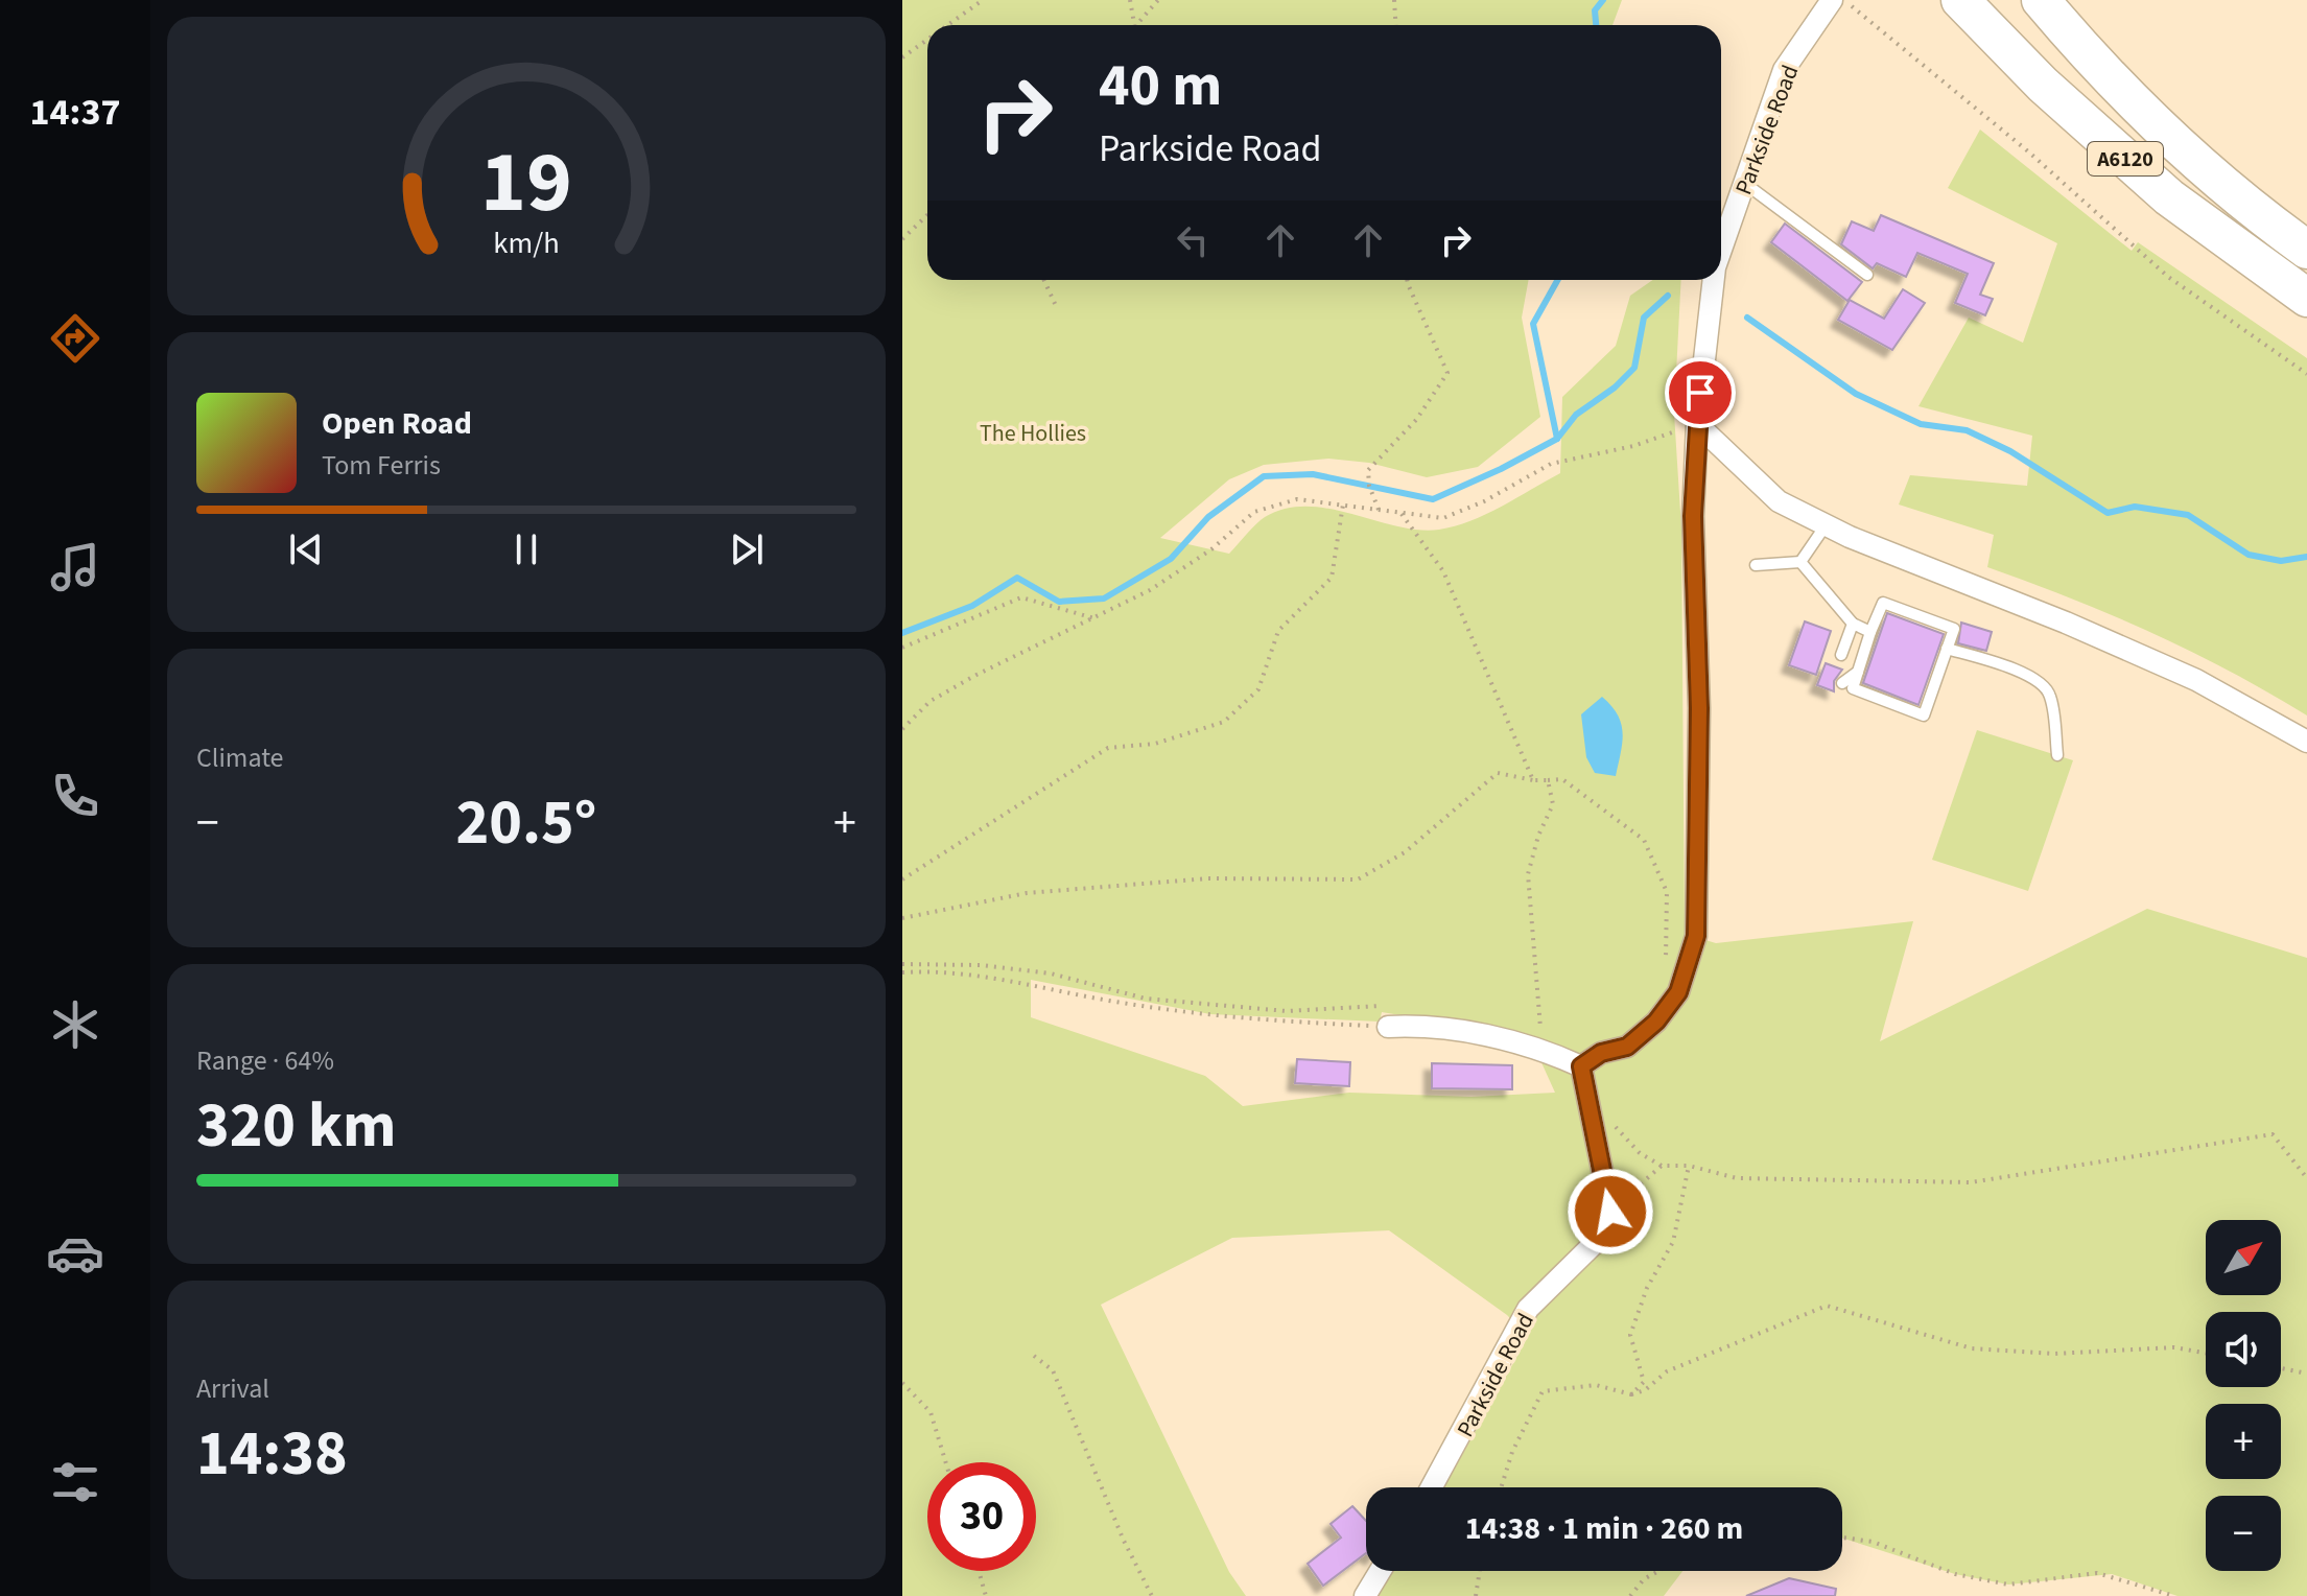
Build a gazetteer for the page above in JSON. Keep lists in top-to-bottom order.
{
  "streets": {
    "highway": ["A6120"],
    "street": ["Parkside Road"]
  },
  "parks": ["The Hollies"],
  "north": "top right",
  "page": {
    "tabs": "14:37",
    "turn": ["40 m", "Parkside Road"],
    "song": ["Open Road", "Tom Ferris"],
    "tile": [
      "Climate",
      ["Range · 64%", "320 km"],
      ["Arrival", "14:38"]
    ],
    "heat": ["−", "20.5°", "+"],
    "map_buttons": ["+", "−"],
    "limit": "30",
    "trip": "14:38 · 1 min · 260 m",
    "gauge": ["19", "km/h"]
  }
}
